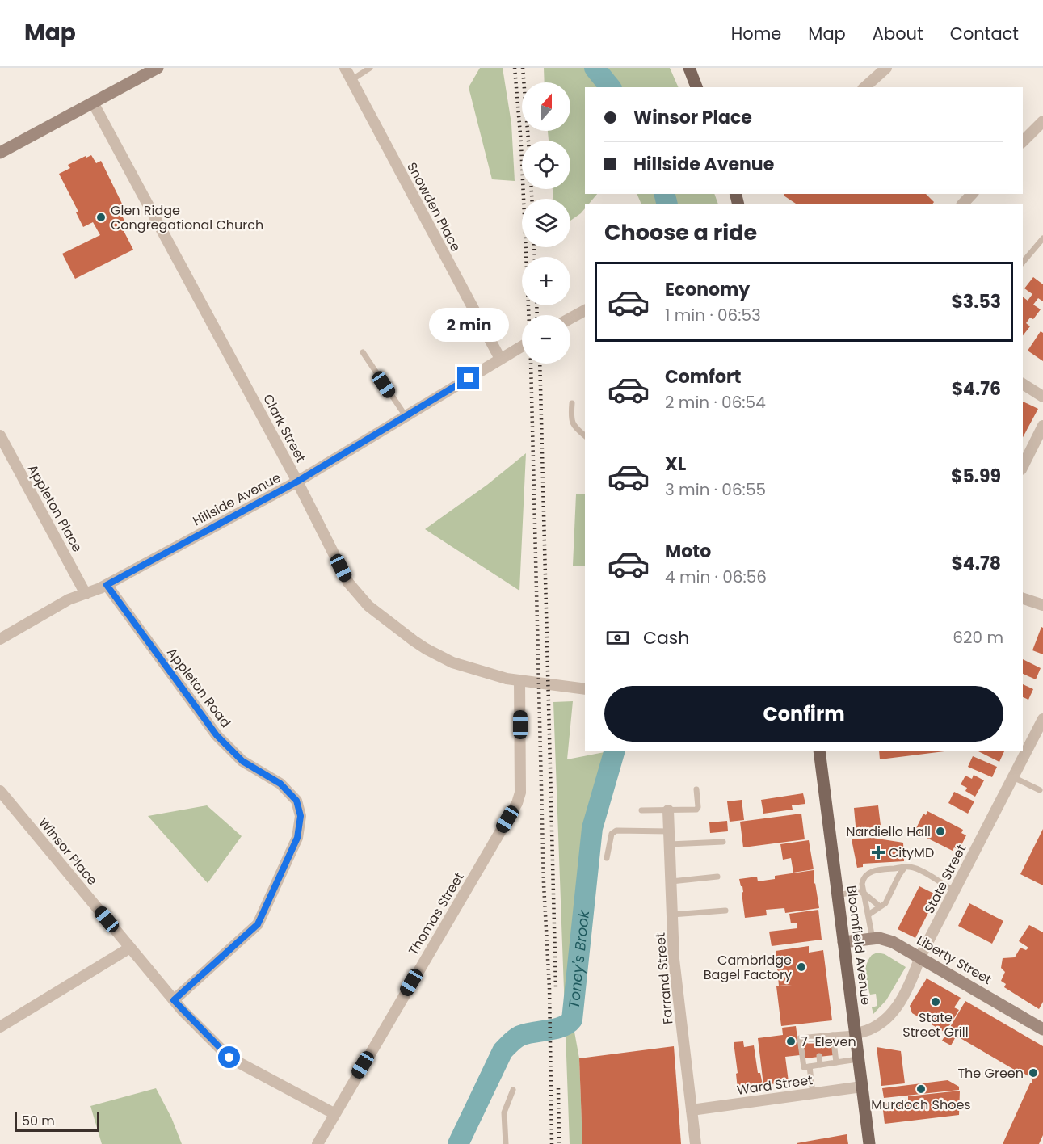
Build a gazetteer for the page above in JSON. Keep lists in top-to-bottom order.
{
  "streets": {
    "main road": ["Bloomfield Avenue"],
    "street": [
      "Snowden Place",
      "Clark Street",
      "Hillside Avenue",
      "Appleton Place",
      "Appleton Road",
      "Winsor Place",
      "State Street",
      "Thomas Street",
      "Liberty Street",
      "Farrand Street",
      "Ward Street"
    ]
  },
  "crossings": [
    ["Snowden Place", "Hillside Avenue"],
    ["Clark Street", "Hillside Avenue"],
    ["Clark Street", "Thomas Street"],
    ["Hillside Avenue", "Appleton Place"],
    ["Hillside Avenue", "Appleton Road"],
    ["Appleton Road", "Winsor Place"],
    ["Winsor Place", "Thomas Street"],
    ["State Street", "Bloomfield Avenue"],
    ["State Street", "Liberty Street"],
    ["Bloomfield Avenue", "Liberty Street"],
    ["Bloomfield Avenue", "Ward Street"],
    ["Farrand Street", "Ward Street"]
  ],
  "water": ["Toney's Brook"],
  "places": {
    "other": [
      "Glen Ridge Congregational Church",
      "Nardiello Hall",
      "Cambridge Bagel Factory",
      "State Street Grill",
      "7-Eleven",
      "The Green",
      "Murdoch Shoes"
    ],
    "health": ["CityMD"]
  },
  "scale_bar": "50 m",
  "north": "top",
  "page": {
    "header": "Map",
    "nav": [
      "Home",
      "Map",
      "About",
      "Contact"
    ],
    "map_buttons": ["+", "−"],
    "banner": ["Winsor Place", "Hillside Avenue"],
    "heading": "Choose a ride",
    "list": [
      {
        "name": "Economy",
        "note": "1 min · 06:53",
        "value": "$3.53"
      },
      {
        "name": "Comfort",
        "note": "2 min · 06:54",
        "value": "$4.76"
      },
      {
        "name": "XL",
        "note": "3 min · 06:55",
        "value": "$5.99"
      },
      {
        "name": "Moto",
        "note": "4 min · 06:56",
        "value": "$4.78"
      }
    ],
    "bubble": "2 min",
    "pay": ["Cash", "620 m"],
    "buttons": "Confirm",
    "scale": "50 m"
  }
}
